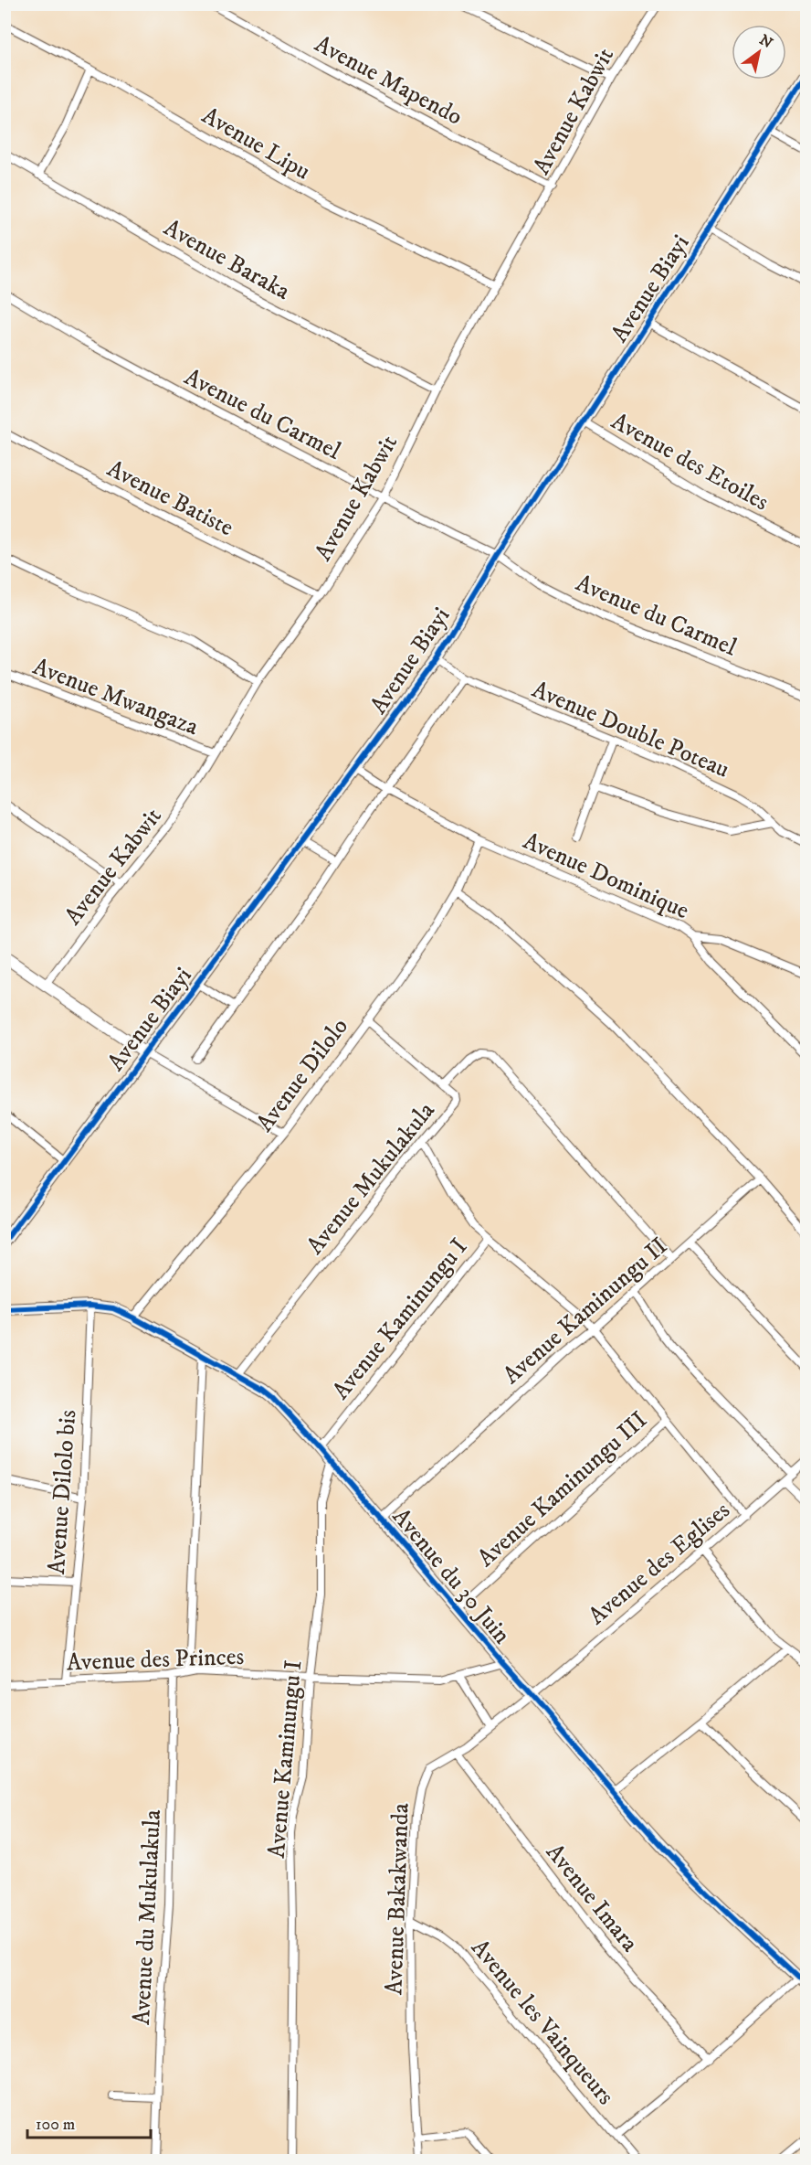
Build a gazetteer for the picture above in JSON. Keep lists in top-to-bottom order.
{
  "streets": {
    "street": [
      "Avenue Mapendo",
      "Avenue Kabwit",
      "Avenue Lipu",
      "Avenue Baraka",
      "Avenue Biayi",
      "Avenue du Carmel",
      "Avenue des Etoiles",
      "Avenue Batiste",
      "Avenue Mwangaza",
      "Avenue Double Poteau",
      "Avenue Dominique",
      "Avenue Dilolo",
      "Avenue Mukulakula",
      "Avenue Kaminungu II",
      "Avenue Kaminungu I",
      "Avenue Kaminungu III",
      "Avenue Dilolo bis",
      "Avenue des Eglises",
      "Avenue du 30 Juin",
      "Avenue des Princes",
      "Avenue Imara",
      "Avenue Bakakwanda",
      "Avenue du Mukulakula",
      "Avenue les Vainqueurs"
    ]
  },
  "crossings": [
    ["Avenue Mapendo", "Avenue Kabwit"],
    ["Avenue Kabwit", "Avenue Lipu"],
    ["Avenue Kabwit", "Avenue Baraka"],
    ["Avenue Kabwit", "Avenue du Carmel"],
    ["Avenue Kabwit", "Avenue Batiste"],
    ["Avenue Kabwit", "Avenue Mwangaza"],
    ["Avenue Biayi", "Avenue du Carmel"],
    ["Avenue Biayi", "Avenue des Etoiles"],
    ["Avenue Biayi", "Avenue Double Poteau"],
    ["Avenue Biayi", "Avenue Dominique"],
    ["Avenue Dominique", "Avenue Dilolo"],
    ["Avenue Dilolo", "Avenue Mukulakula"],
    ["Avenue Dilolo", "Avenue du 30 Juin"],
    ["Avenue Mukulakula", "Avenue du 30 Juin"],
    ["Avenue Kaminungu II", "Avenue du 30 Juin"],
    ["Avenue Kaminungu I", "Avenue du 30 Juin"],
    ["Avenue Kaminungu I", "Avenue des Princes"],
    ["Avenue Kaminungu III", "Avenue du 30 Juin"],
    ["Avenue Dilolo bis", "Avenue du 30 Juin"],
    ["Avenue Dilolo bis", "Avenue des Princes"],
    ["Avenue des Eglises", "Avenue du 30 Juin"],
    ["Avenue des Eglises", "Avenue Bakakwanda"],
    ["Avenue du 30 Juin", "Avenue des Princes"],
    ["Avenue du 30 Juin", "Avenue Bakakwanda"],
    ["Avenue des Princes", "Avenue du Mukulakula"],
    ["Avenue Imara", "Avenue Bakakwanda"],
    ["Avenue Bakakwanda", "Avenue les Vainqueurs"]
  ],
  "scale_bar": "100 m",
  "north": "top right"
}
